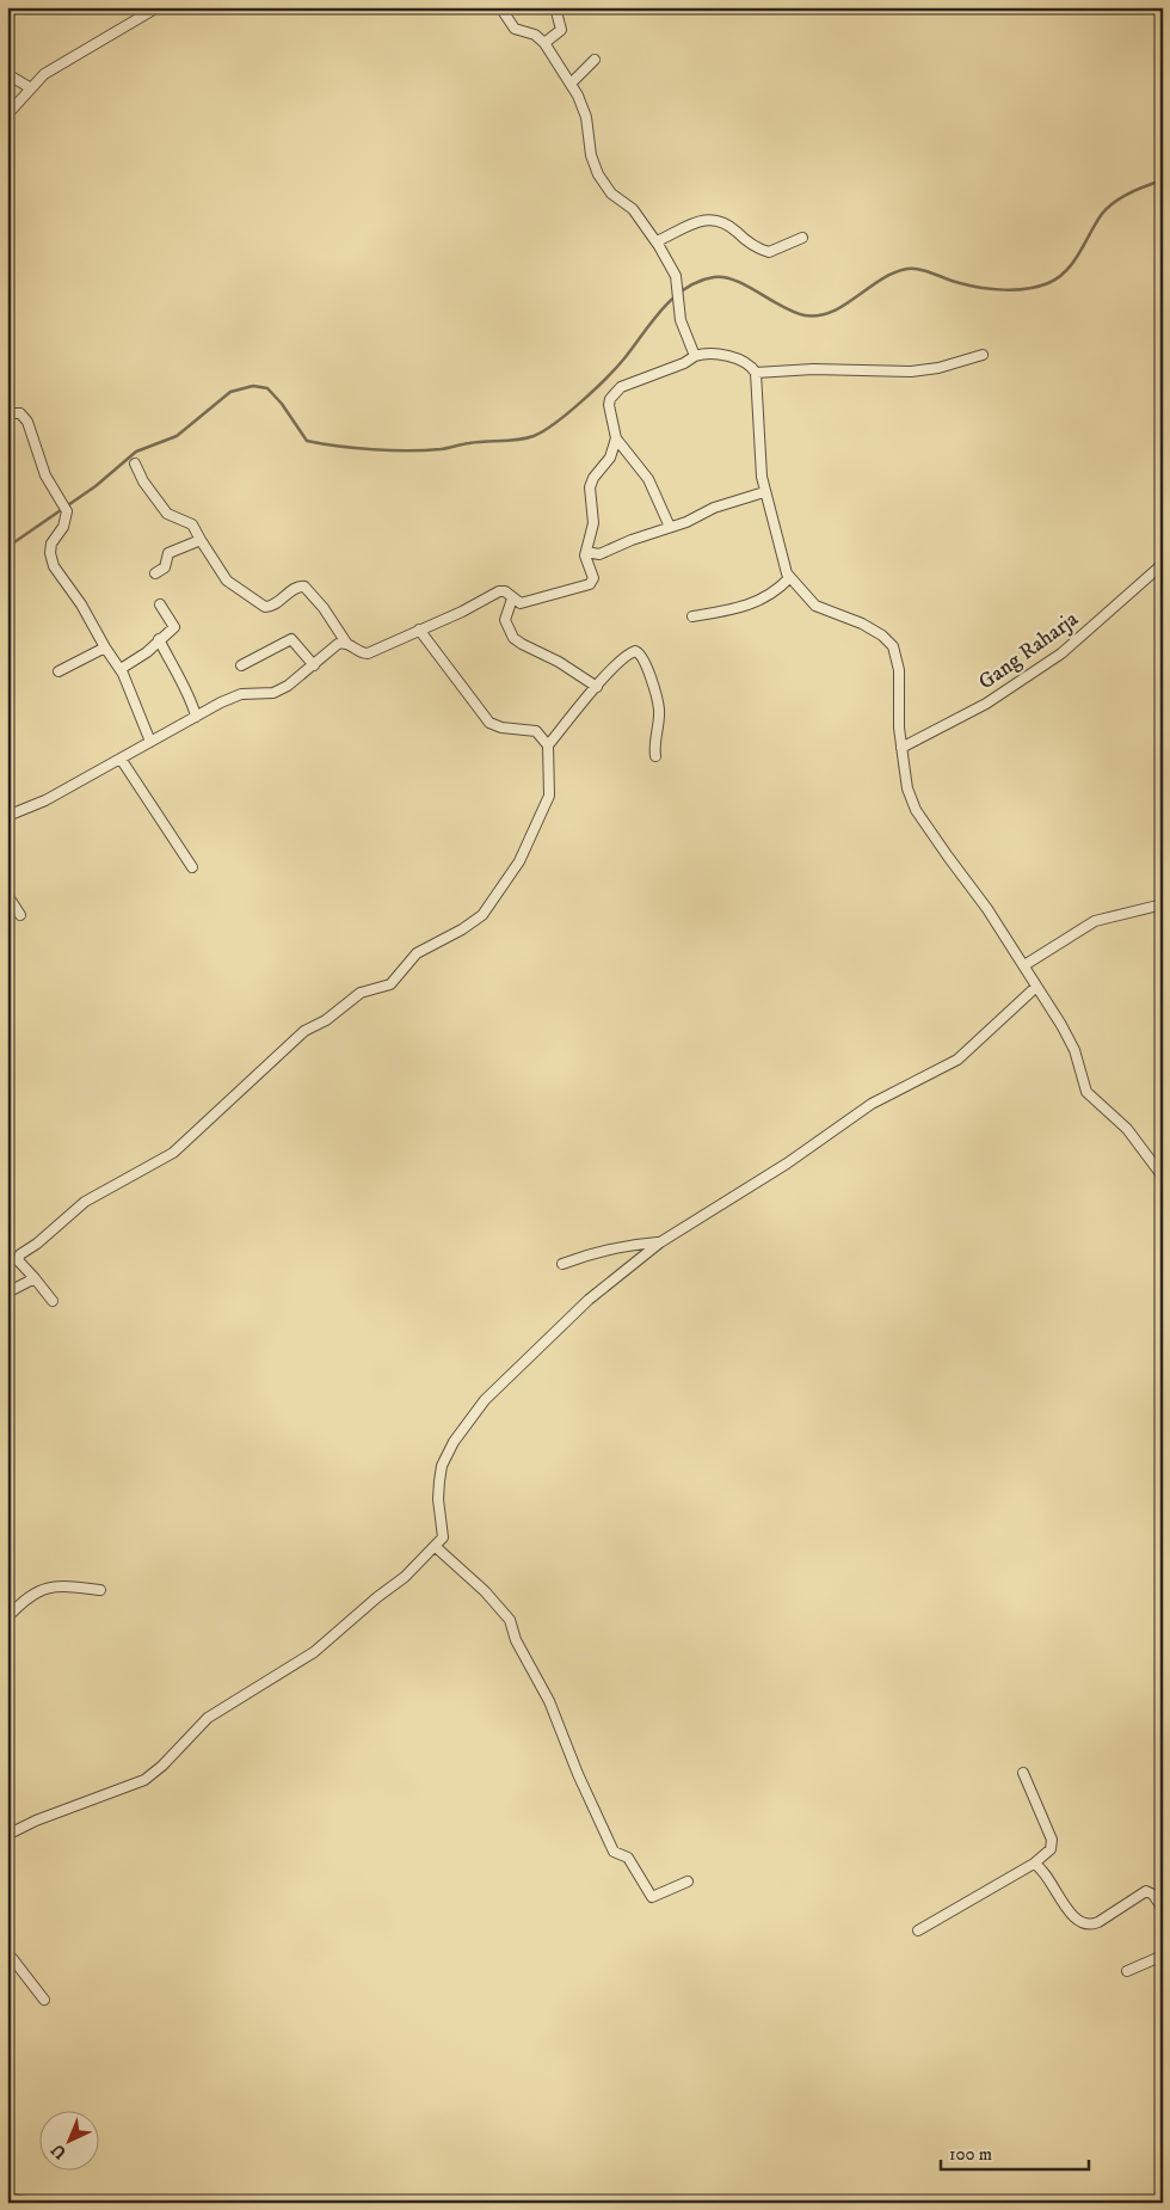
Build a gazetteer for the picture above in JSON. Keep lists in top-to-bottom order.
{
  "streets": {
    "street": ["Gang Raharja"]
  },
  "scale_bar": "100 m",
  "north": "bottom left"
}
